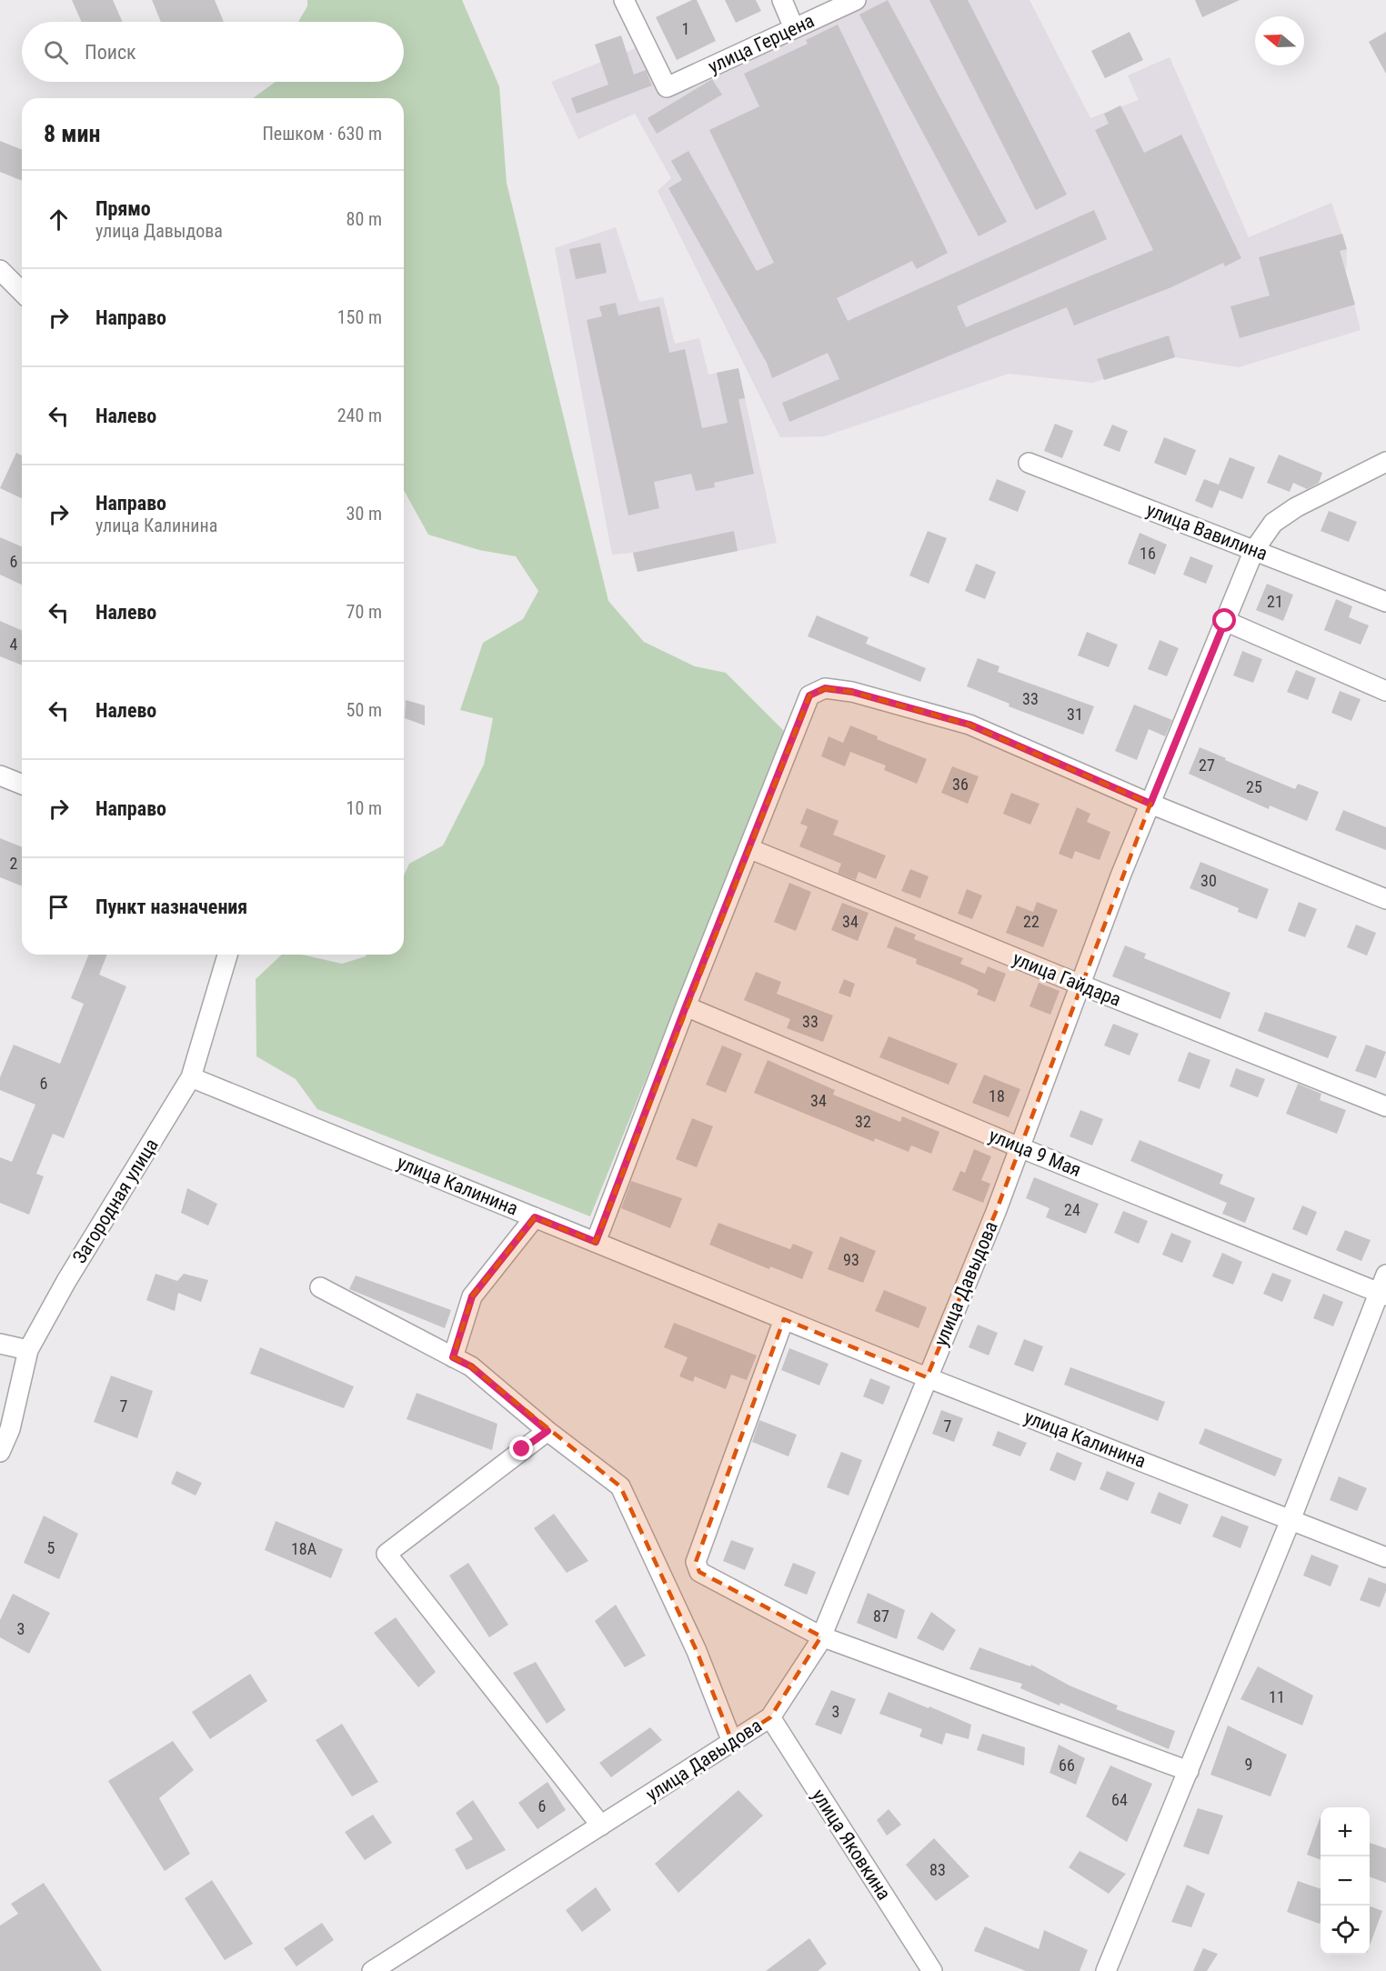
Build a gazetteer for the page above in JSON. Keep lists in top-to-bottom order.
{
  "streets": {
    "street": [
      "улица Герцена",
      "улица Вавилина",
      "улица Гайдара",
      "улица 9 Мая",
      "улица Калинина",
      "Загородная улица",
      "улица Давыдова",
      "улица Яковкина"
    ]
  },
  "crossings": [
    ["улица Вавилина", "улица Давыдова"],
    ["улица Гайдара", "улица Давыдова"],
    ["улица 9 Мая", "улица Давыдова"],
    ["улица Калинина", "Загородная улица"],
    ["улица Калинина", "улица Давыдова"],
    ["улица Давыдова", "улица Яковкина"]
  ],
  "house_numbers": [
    "1",
    "16",
    "6",
    "21",
    "4",
    "33",
    "31",
    "27",
    "36",
    "25",
    "2",
    "30",
    "34",
    "22",
    "33",
    "6",
    "18",
    "34",
    "32",
    "24",
    "93",
    "7",
    "7",
    "5",
    "18А",
    "87",
    "3",
    "11",
    "3",
    "9",
    "66",
    "64",
    "6",
    "83"
  ],
  "north": "left",
  "page": {
    "search": "Поиск",
    "heading": ["8 мин", "Пешком · 630 m"],
    "list": [
      ["Прямо", "улица Давыдова", "80 m"],
      ["Направо", "150 m"],
      ["Налево", "240 m"],
      ["Направо", "улица Калинина", "30 m"],
      ["Налево", "70 m"],
      ["Налево", "50 m"],
      ["Направо", "10 m"],
      "Пункт назначения"
    ],
    "map_buttons": ["+", "−"]
  }
}
